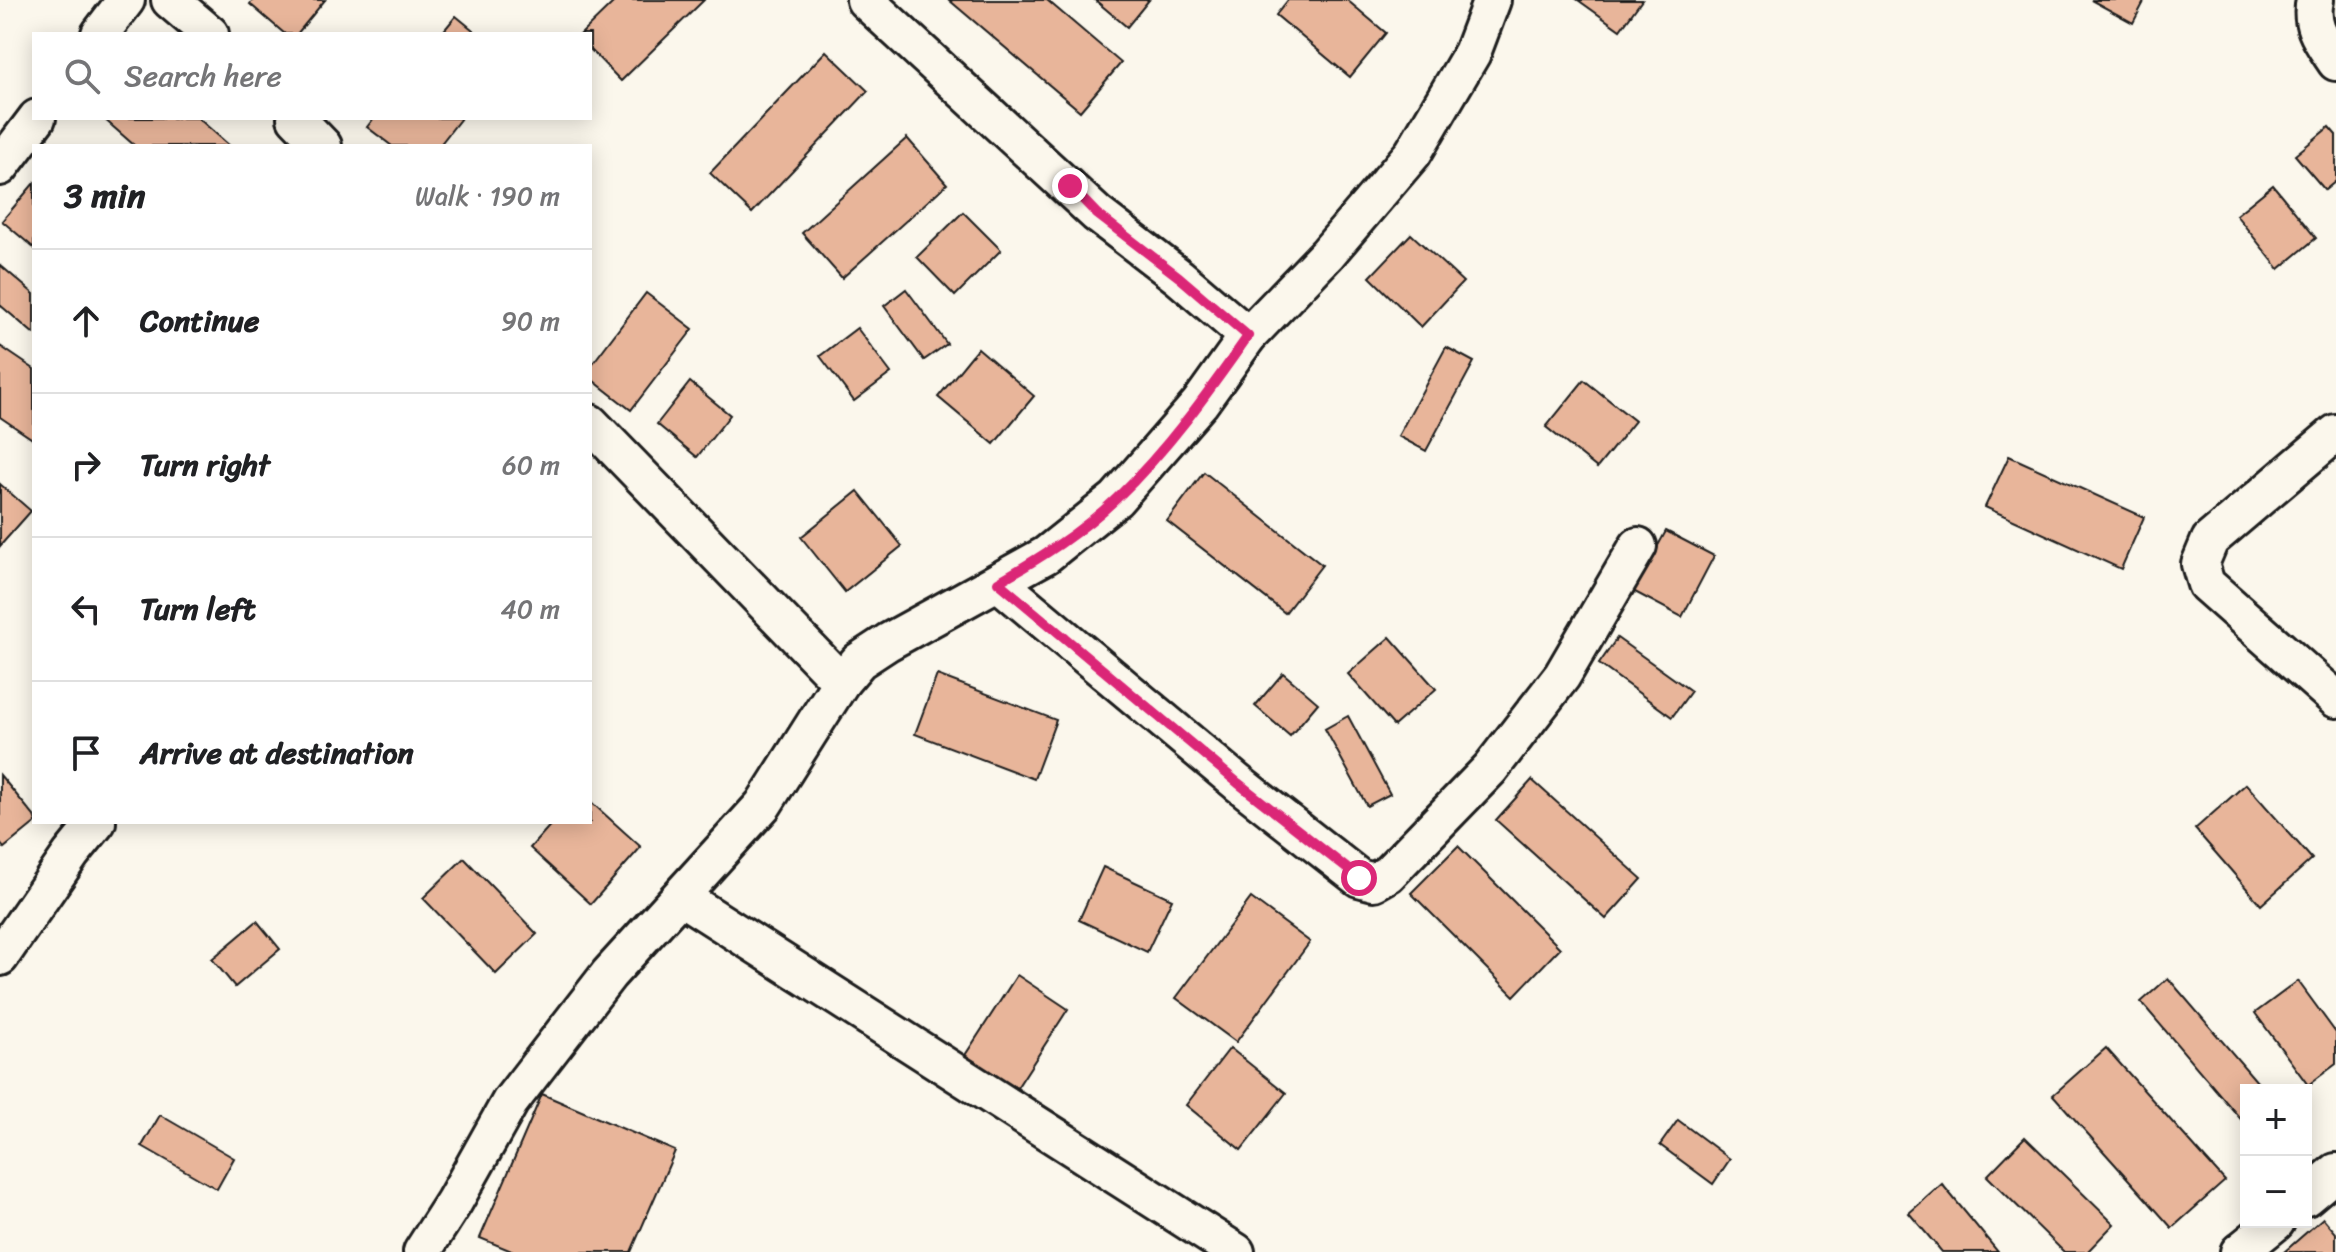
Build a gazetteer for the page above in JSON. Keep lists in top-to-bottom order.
{
  "page": {
    "search": "Search here",
    "heading": ["3 min", "Walk · 190 m"],
    "list": [
      ["Continue", "90 m"],
      ["Turn right", "60 m"],
      ["Turn left", "40 m"],
      "Arrive at destination"
    ],
    "map_buttons": ["+", "−"]
  }
}
